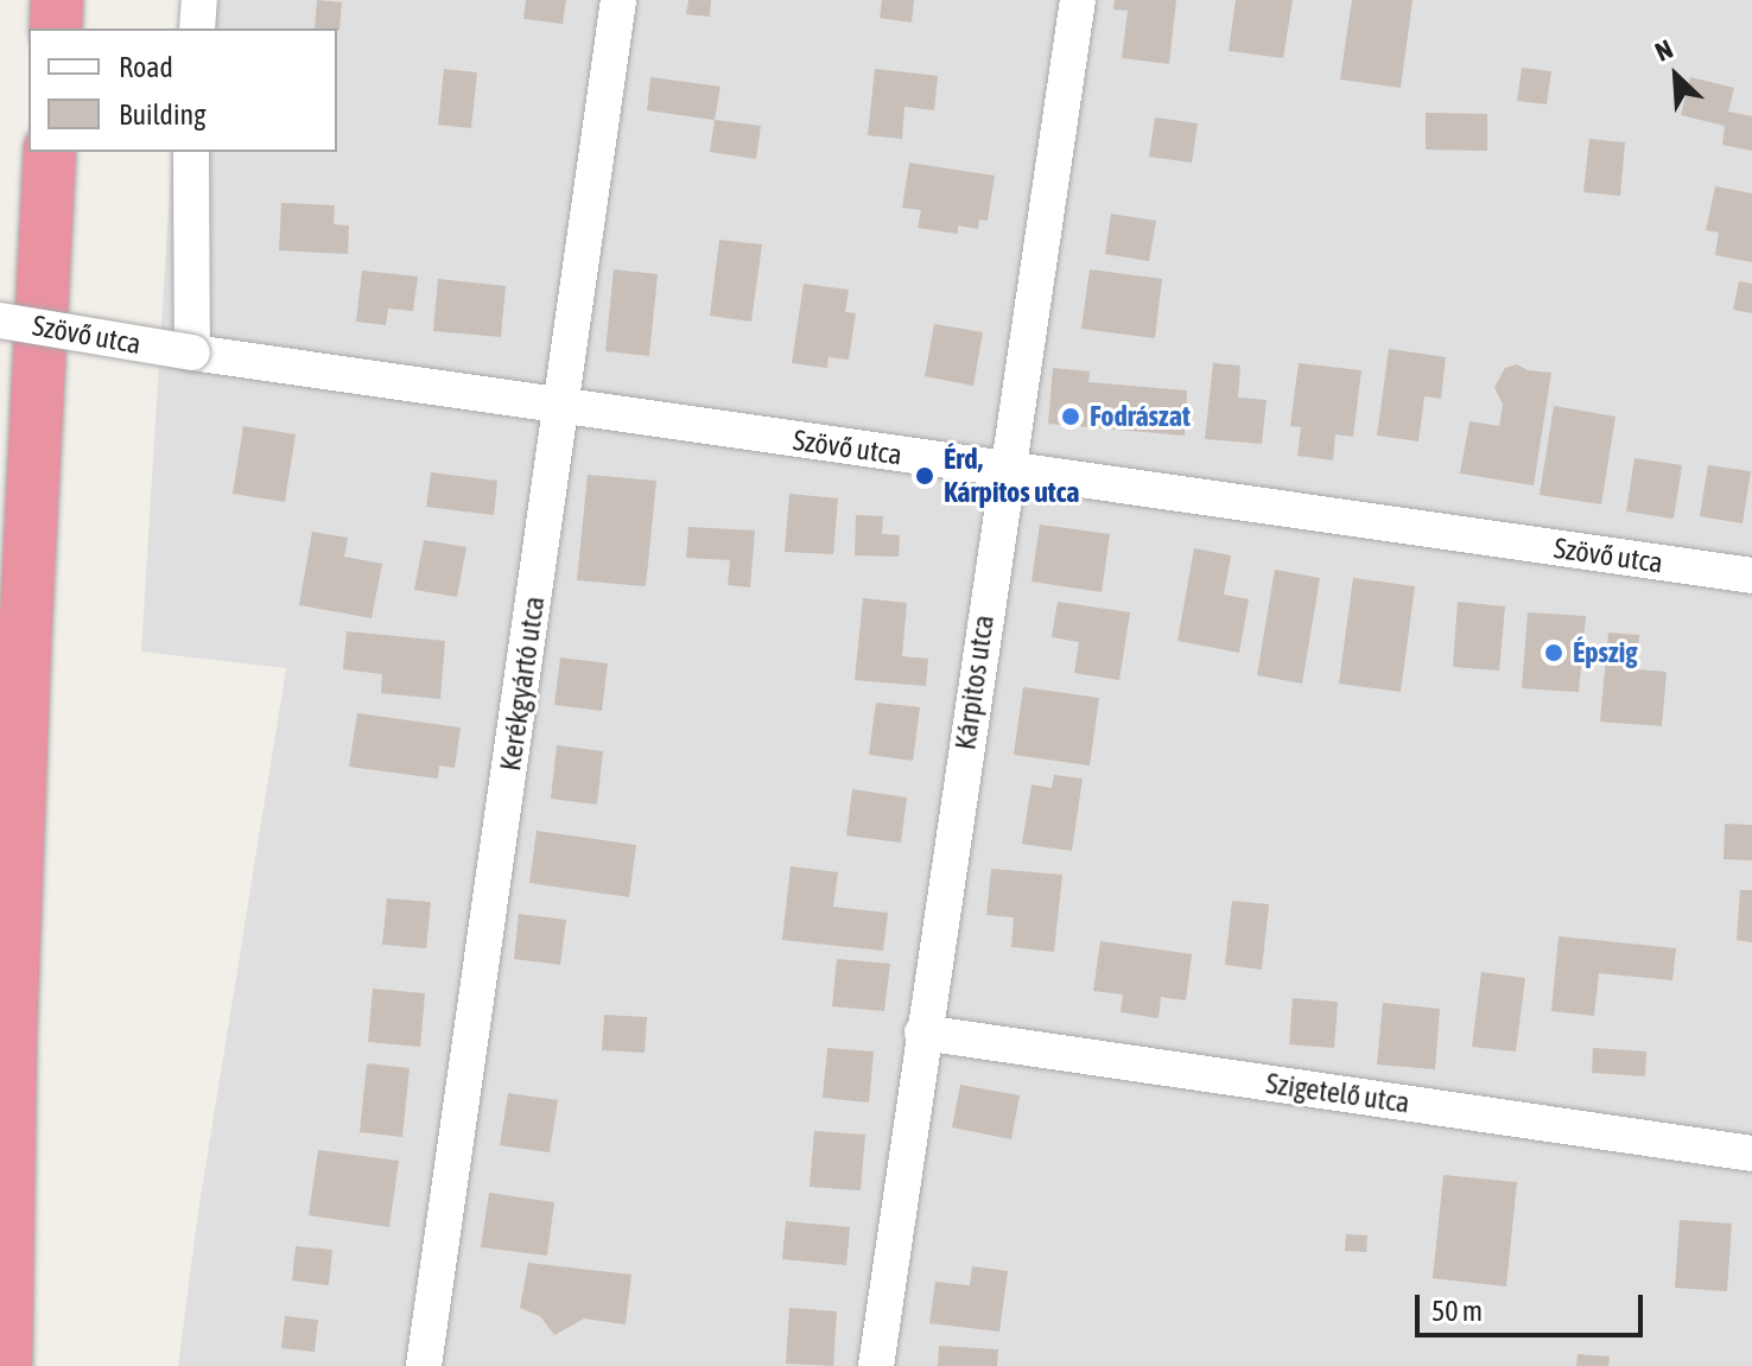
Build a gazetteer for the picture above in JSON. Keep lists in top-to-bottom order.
{
  "streets": {
    "street": [
      "Szövő utca",
      "Kárpitos utca",
      "Kerékgyártó utca",
      "Szigetelő utca"
    ]
  },
  "crossings": [
    ["Szövő utca", "Kárpitos utca"],
    ["Szövő utca", "Kerékgyártó utca"],
    ["Kárpitos utca", "Szigetelő utca"]
  ],
  "places": ["Fodrászat", "Érd, Kárpitos utca", "Épszig"],
  "legend": ["Road", "Building"],
  "scale_bar": "50 m",
  "north": "top left"
}
